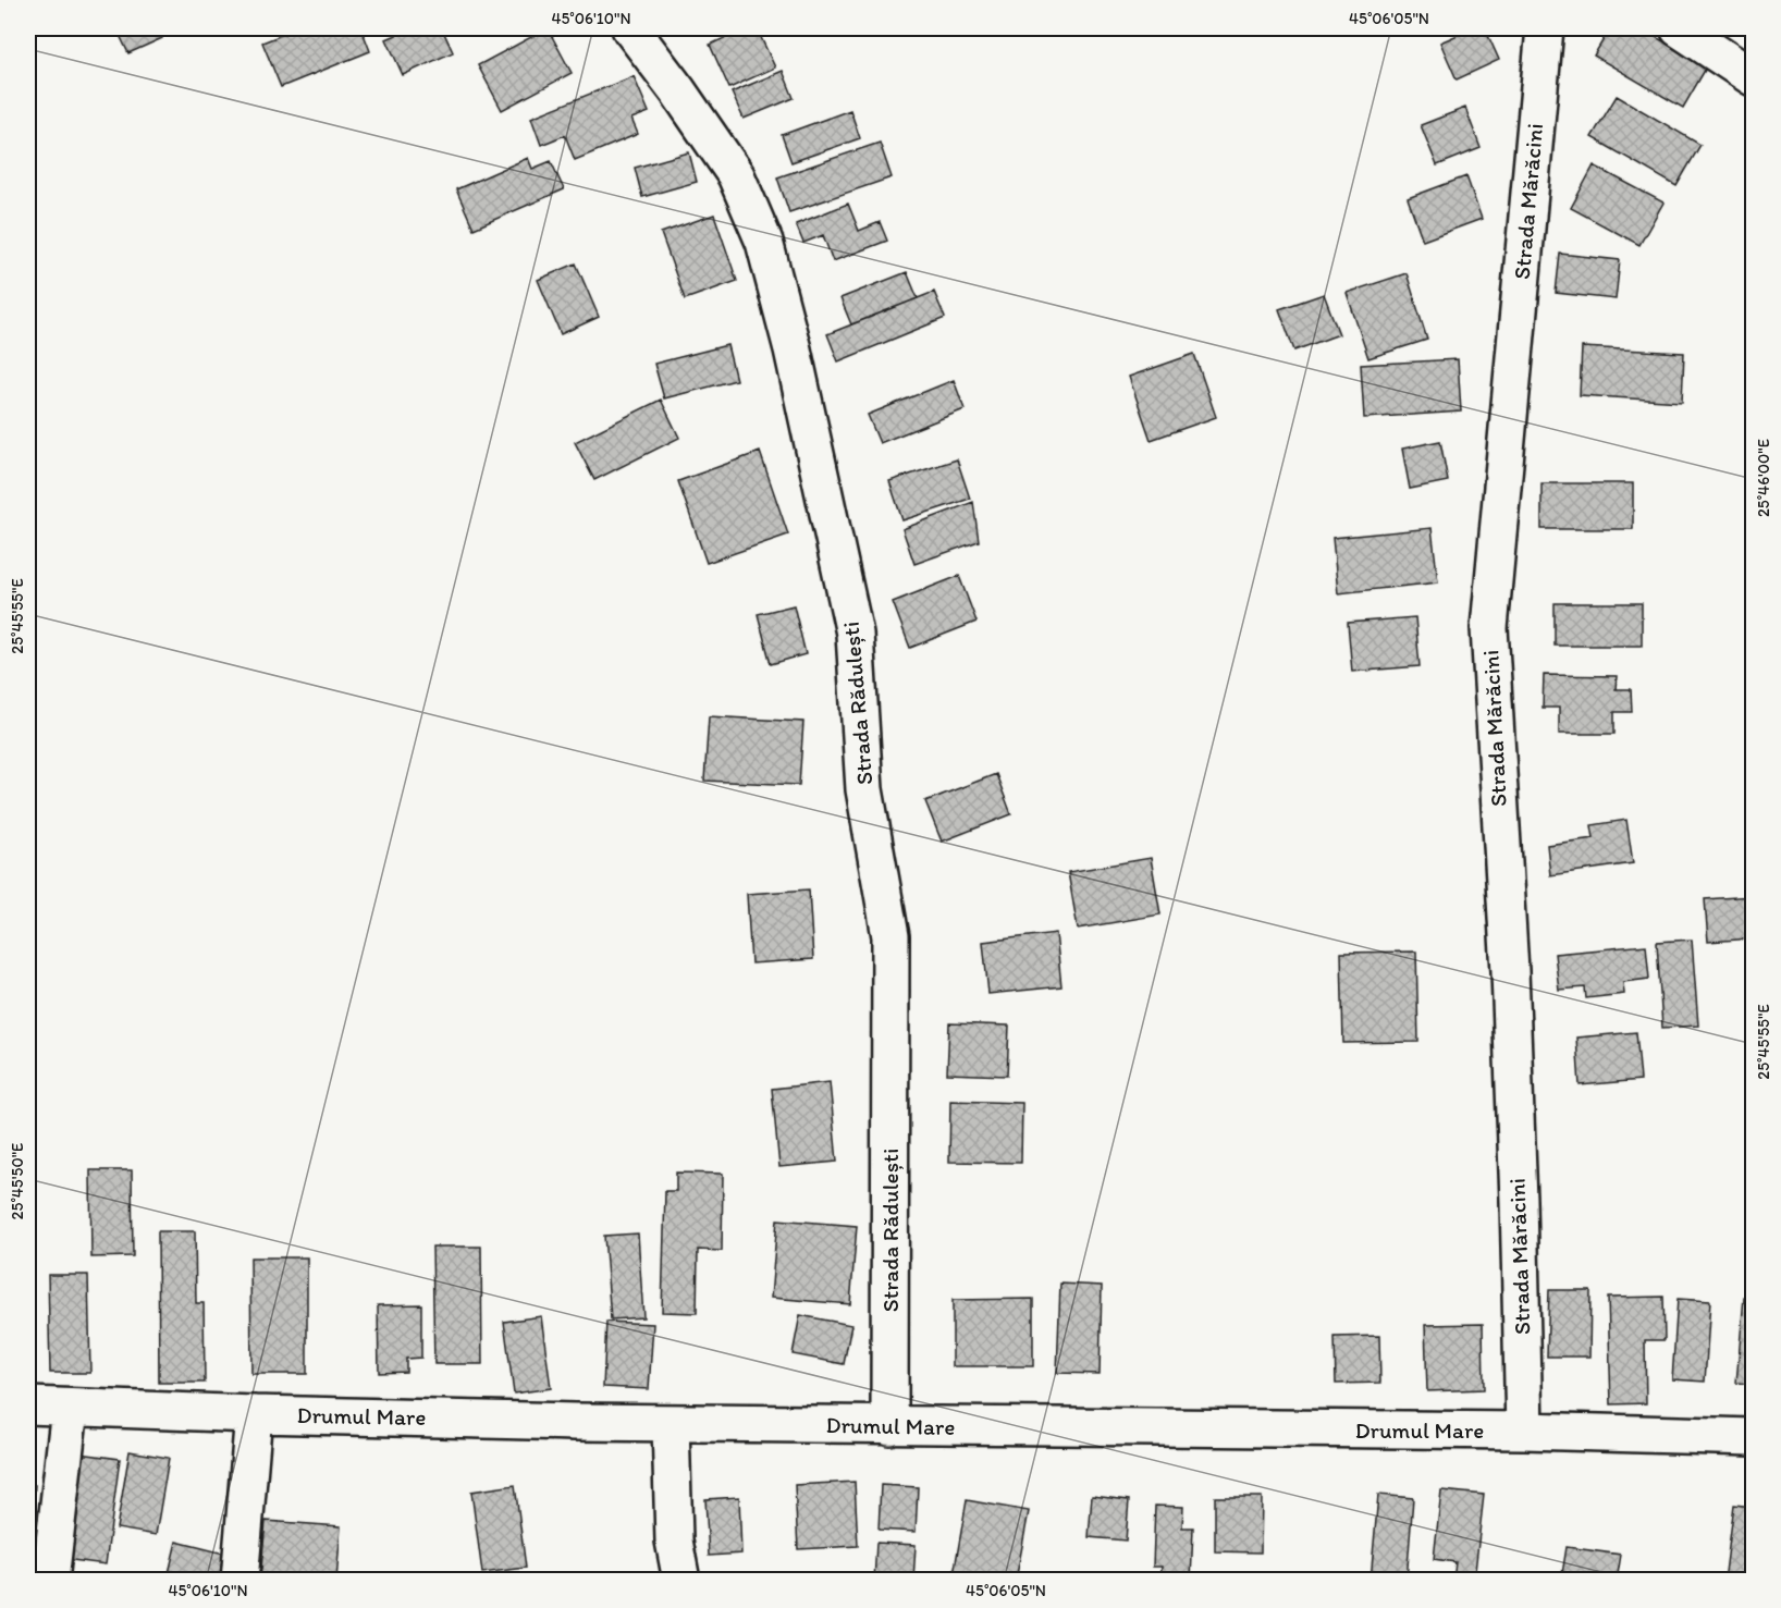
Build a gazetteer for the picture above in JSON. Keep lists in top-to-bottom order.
{
  "streets": {
    "street": ["Strada Mărăcini", "Strada Rădulești", "Drumul Mare"]
  },
  "crossings": [
    ["Strada Mărăcini", "Drumul Mare"],
    ["Strada Rădulești", "Drumul Mare"]
  ],
  "coordinates": [
    "45°06'10\"N",
    "45°06'05\"N",
    "25°46'00\"E",
    "25°45'55\"E",
    "25°45'50\"E"
  ]
}
